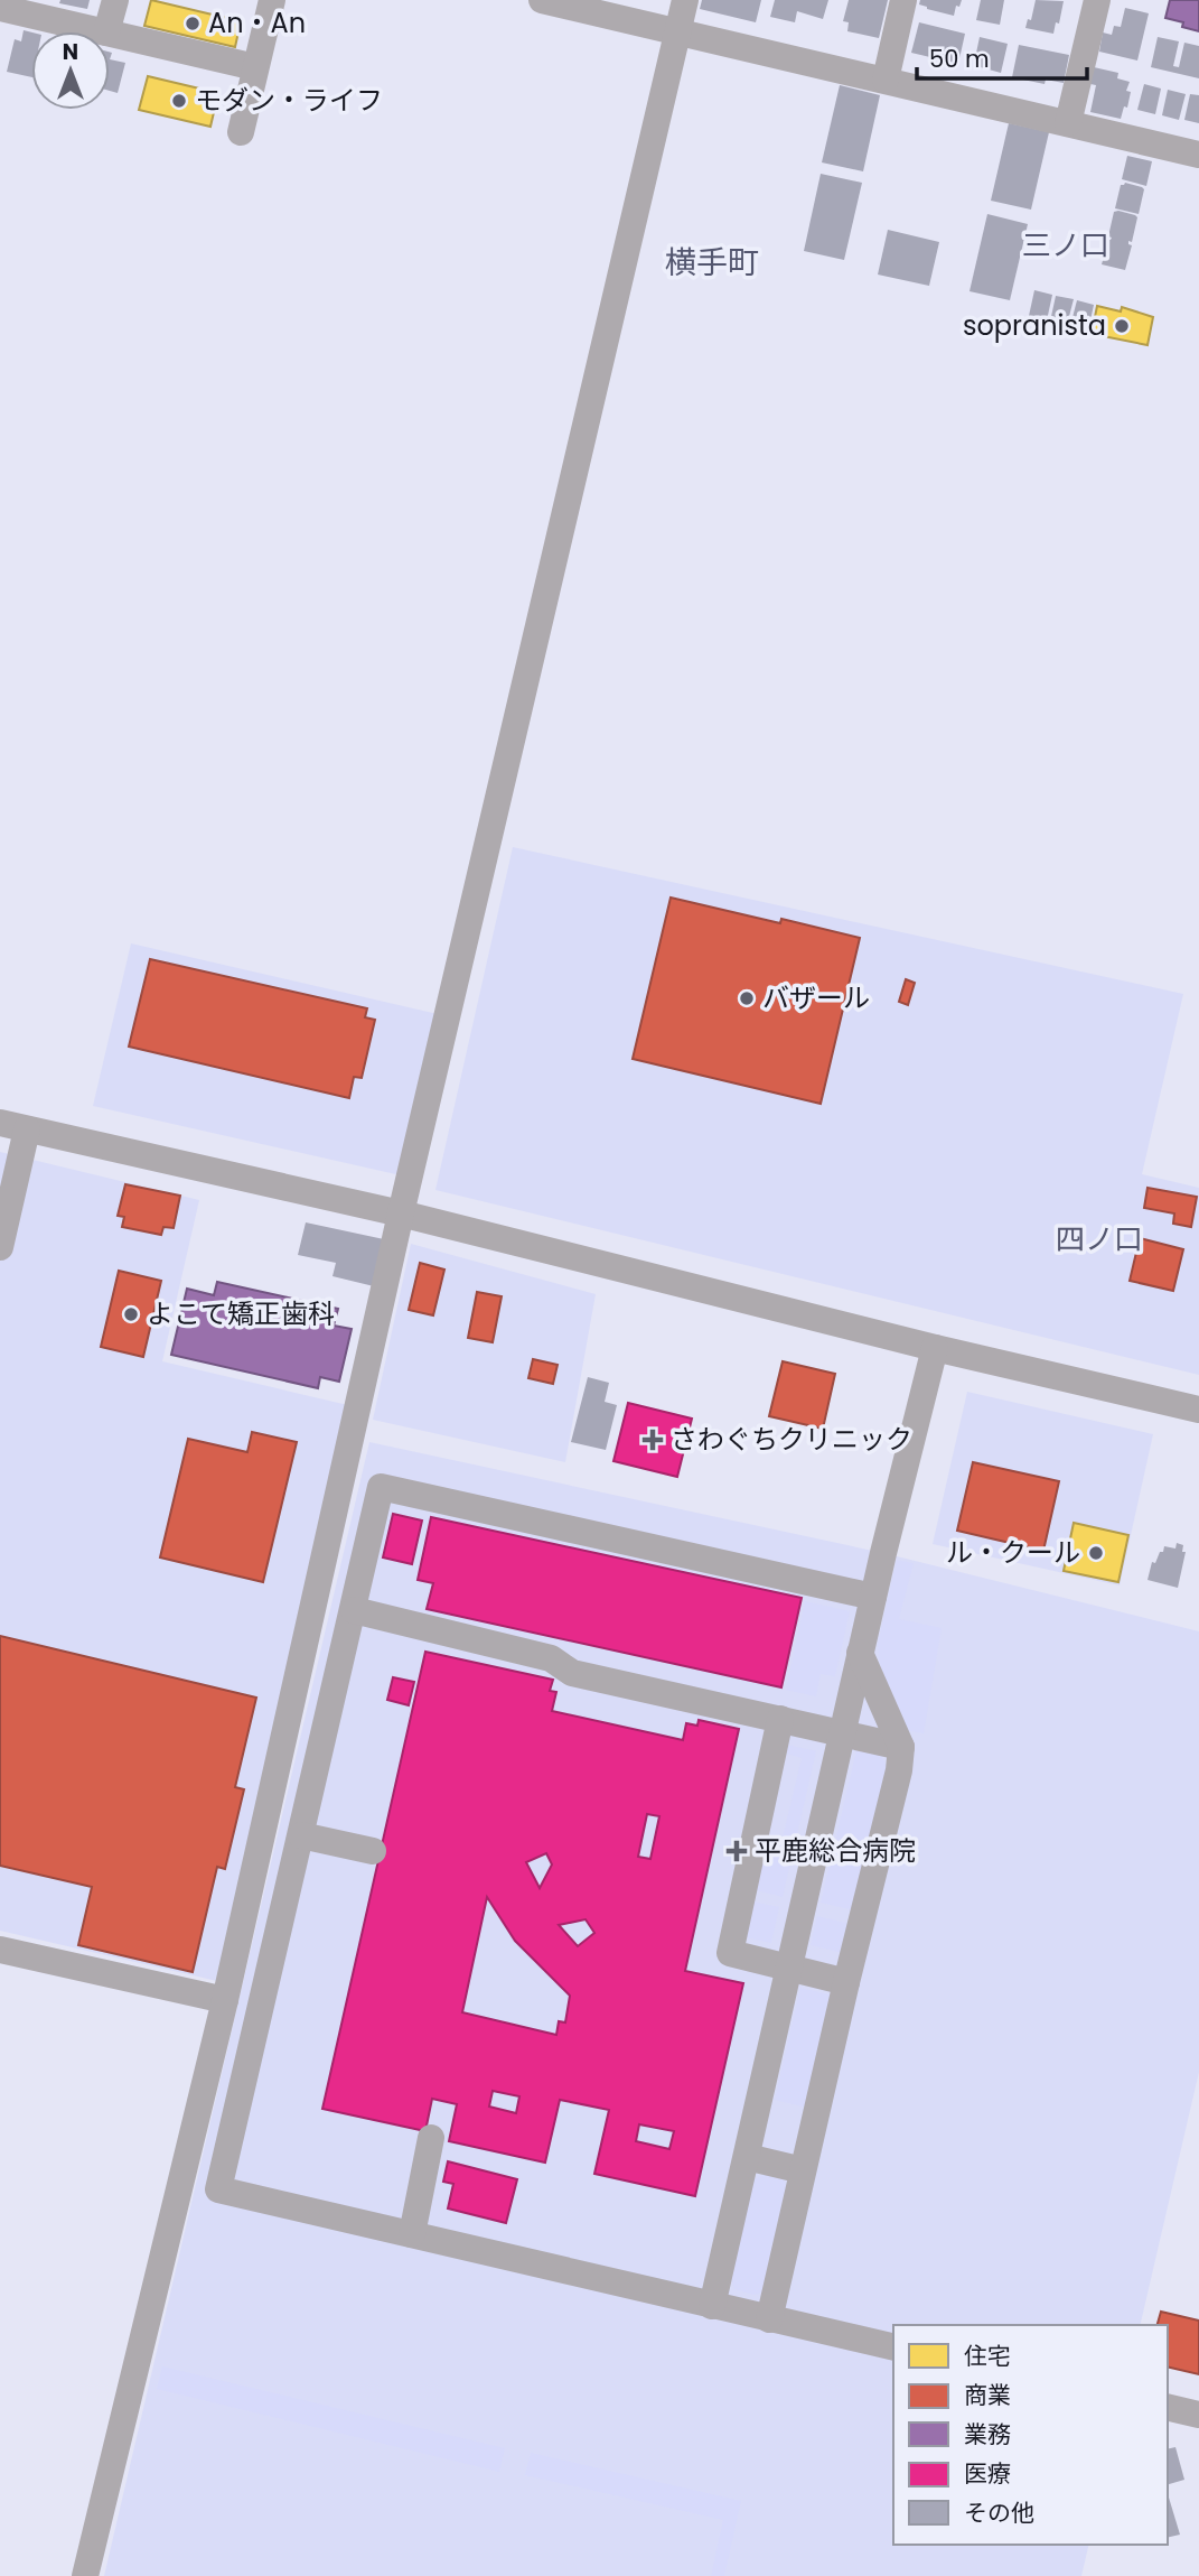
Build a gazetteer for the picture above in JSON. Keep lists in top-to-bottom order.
{
  "districts": ["三ノ口", "横手町", "四ノ口"],
  "places": {
    "other": [
      "An・An",
      "モダン・ライフ",
      "sopranista",
      "バザール",
      "よこて矯正歯科",
      "ル・クール"
    ],
    "health": ["さわぐちクリニック", "平鹿総合病院"]
  },
  "legend": [
    "住宅",
    "商業",
    "業務",
    "医療",
    "その他"
  ],
  "scale_bar": "50 m",
  "north": "top"
}
